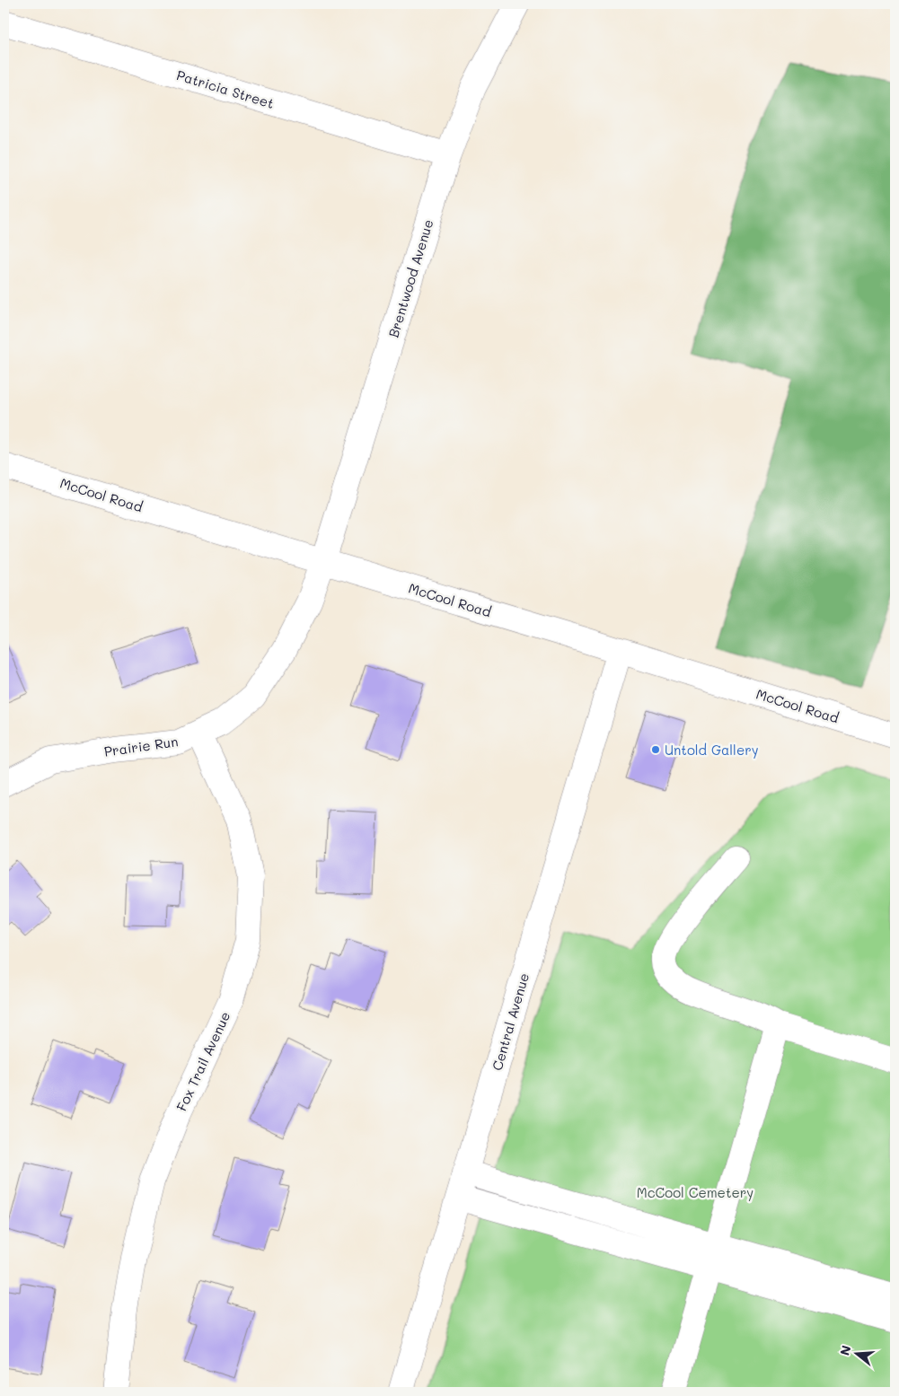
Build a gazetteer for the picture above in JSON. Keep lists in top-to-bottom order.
{
  "streets": {
    "street": [
      "Patricia Street",
      "Brentwood Avenue",
      "McCool Road",
      "Prairie Run",
      "Central Avenue",
      "Fox Trail Avenue"
    ]
  },
  "crossings": [
    ["Patricia Street", "Brentwood Avenue"],
    ["Brentwood Avenue", "McCool Road"],
    ["Brentwood Avenue", "Prairie Run"],
    ["McCool Road", "Prairie Run"],
    ["McCool Road", "Central Avenue"],
    ["Prairie Run", "Fox Trail Avenue"]
  ],
  "parks": ["McCool Cemetery"],
  "places": ["Untold Gallery"],
  "north": "left"
}
